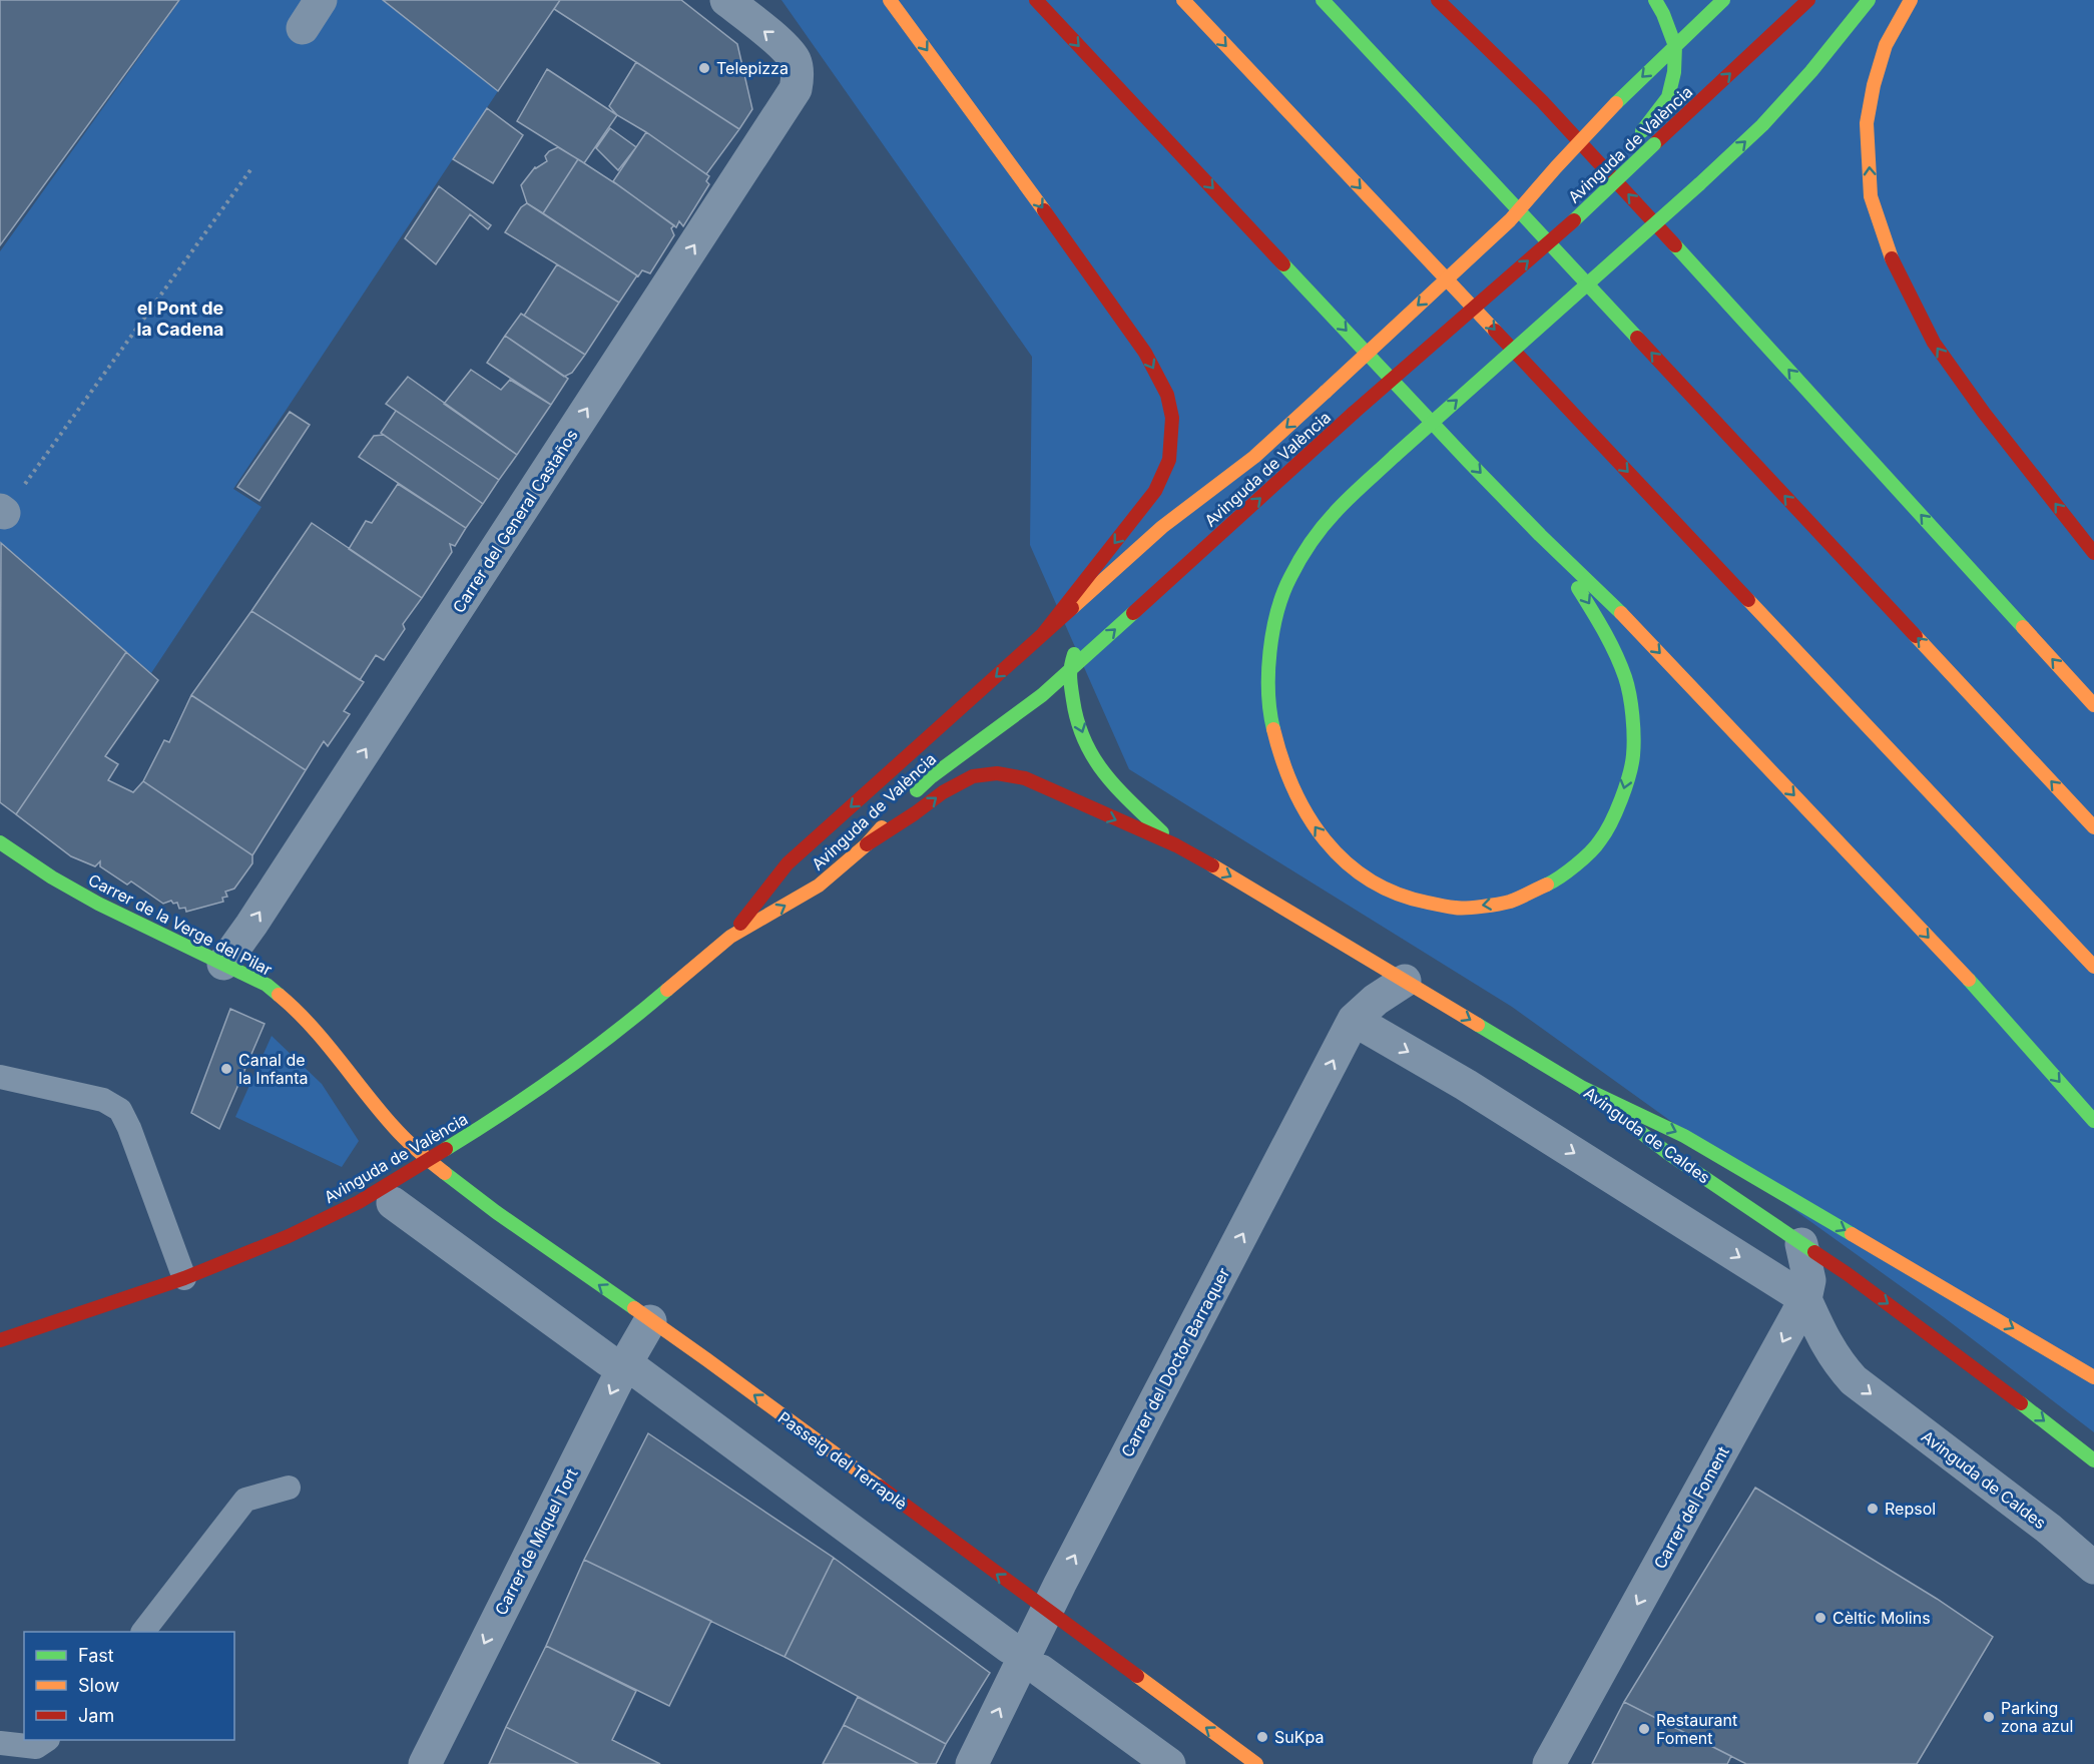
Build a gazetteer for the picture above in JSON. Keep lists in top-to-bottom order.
{
  "streets": {
    "main road": [
      "Avinguda de València",
      "Carrer de la Verge del Pilar",
      "Avinguda de Caldes",
      "Passeig del Terraplè"
    ],
    "street": [
      "Carrer del General Castaños",
      "Carrer del Doctor Barraquer",
      "Carrer del Foment",
      "Carrer de Miquel Tort"
    ]
  },
  "crossings": [
    ["Avinguda de València", "Carrer de la Verge del Pilar"],
    ["Avinguda de València", "Avinguda de Caldes"],
    ["Avinguda de València", "Passeig del Terraplè"],
    ["Carrer del General Castaños", "Carrer de la Verge del Pilar"],
    ["Carrer de la Verge del Pilar", "Passeig del Terraplè"],
    ["Avinguda de Caldes", "Carrer del Doctor Barraquer"],
    ["Avinguda de Caldes", "Carrer del Foment"],
    ["Carrer del Doctor Barraquer", "Passeig del Terraplè"],
    ["Passeig del Terraplè", "Carrer de Miquel Tort"]
  ],
  "one_way": [
    "Carrer del General Castaños",
    "Avinguda de Caldes",
    "Carrer del Doctor Barraquer",
    "Passeig del Terraplè",
    "Carrer del Foment",
    "Carrer de Miquel Tort"
  ],
  "districts": ["el Pont de la Cadena"],
  "places": [
    "Telepizza",
    "Canal de la Infanta",
    "Repsol",
    "Cèltic Molins",
    "Parking zona azul",
    "Restaurant Foment",
    "SuKpa"
  ],
  "legend": ["Fast", "Slow", "Jam"]
}
